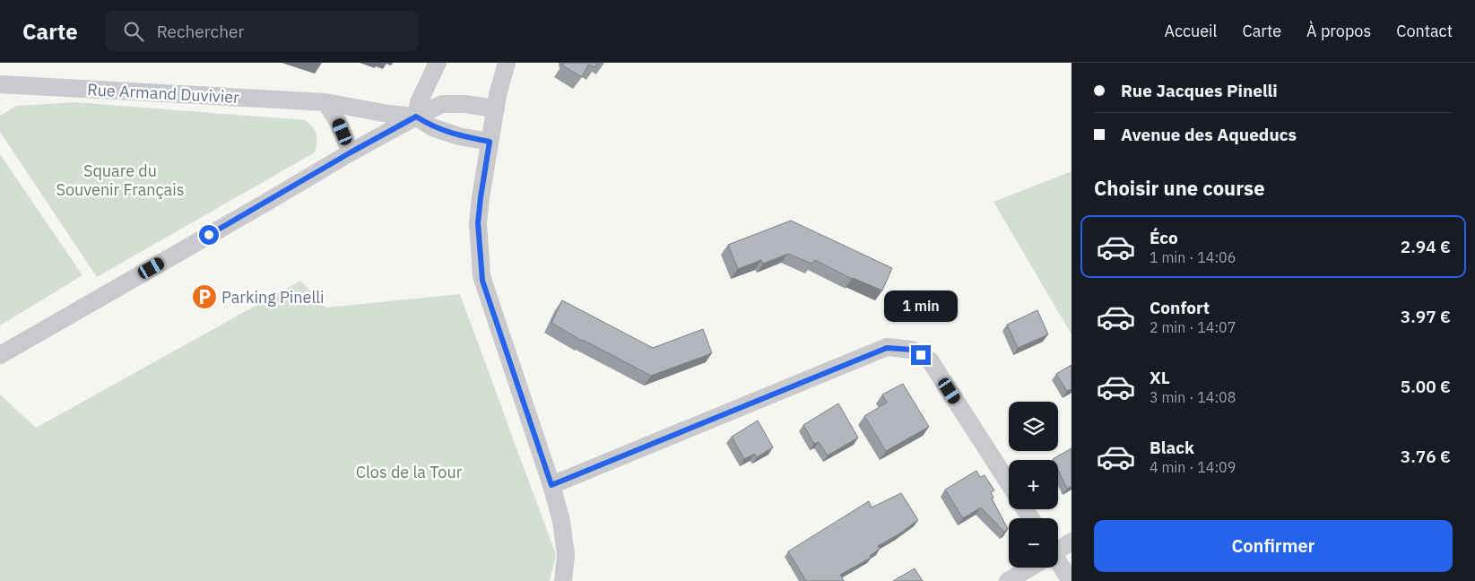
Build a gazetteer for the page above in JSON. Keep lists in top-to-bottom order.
{
  "streets": {
    "street": ["Rue Armand Duvivier"]
  },
  "parks": ["Square du Souvenir Français", "Clos de la Tour"],
  "places": {
    "parking": ["Parking Pinelli"]
  },
  "page": {
    "header": "Carte",
    "search": "Rechercher",
    "nav": [
      "Accueil",
      "Carte",
      "À propos",
      "Contact"
    ],
    "banner": ["Rue Jacques Pinelli", "Avenue des Aqueducs"],
    "heading": "Choisir une course",
    "list": [
      {
        "name": "Éco",
        "note": "1 min · 14:06",
        "value": "2.94 €"
      },
      {
        "name": "Confort",
        "note": "2 min · 14:07",
        "value": "3.97 €"
      },
      {
        "name": "XL",
        "note": "3 min · 14:08",
        "value": "5.00 €"
      },
      {
        "name": "Black",
        "note": "4 min · 14:09",
        "value": "3.76 €"
      }
    ],
    "bubble": "1 min",
    "map_buttons": ["+", "−"],
    "buttons": "Confirmer"
  }
}
